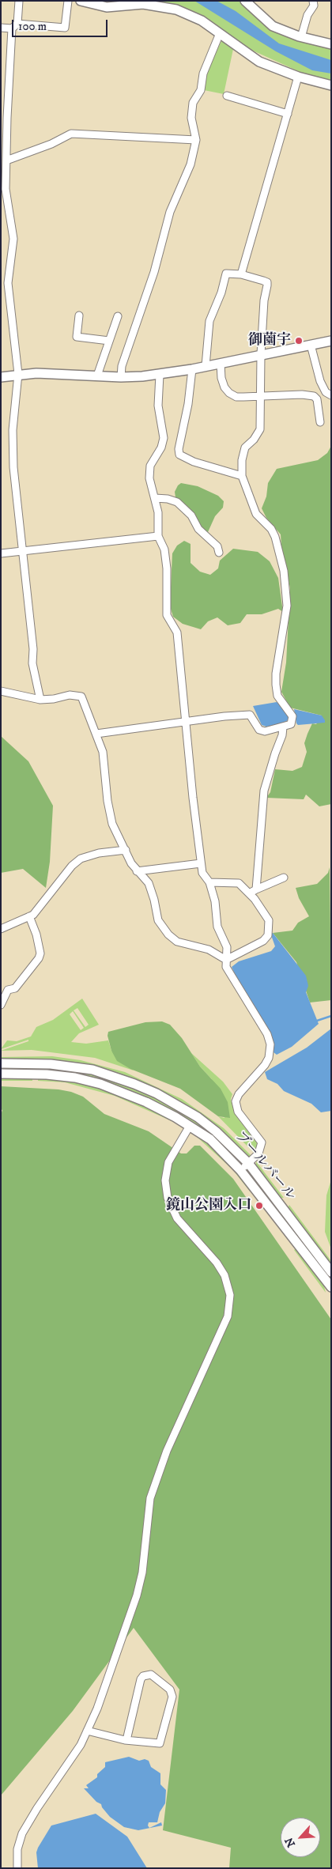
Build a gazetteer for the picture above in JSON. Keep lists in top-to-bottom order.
{
  "streets": {
    "street": ["ブールバール"]
  },
  "places": ["御薗宇", "鏡山公園入口"],
  "scale_bar": "100 m",
  "north": "bottom left"
}
